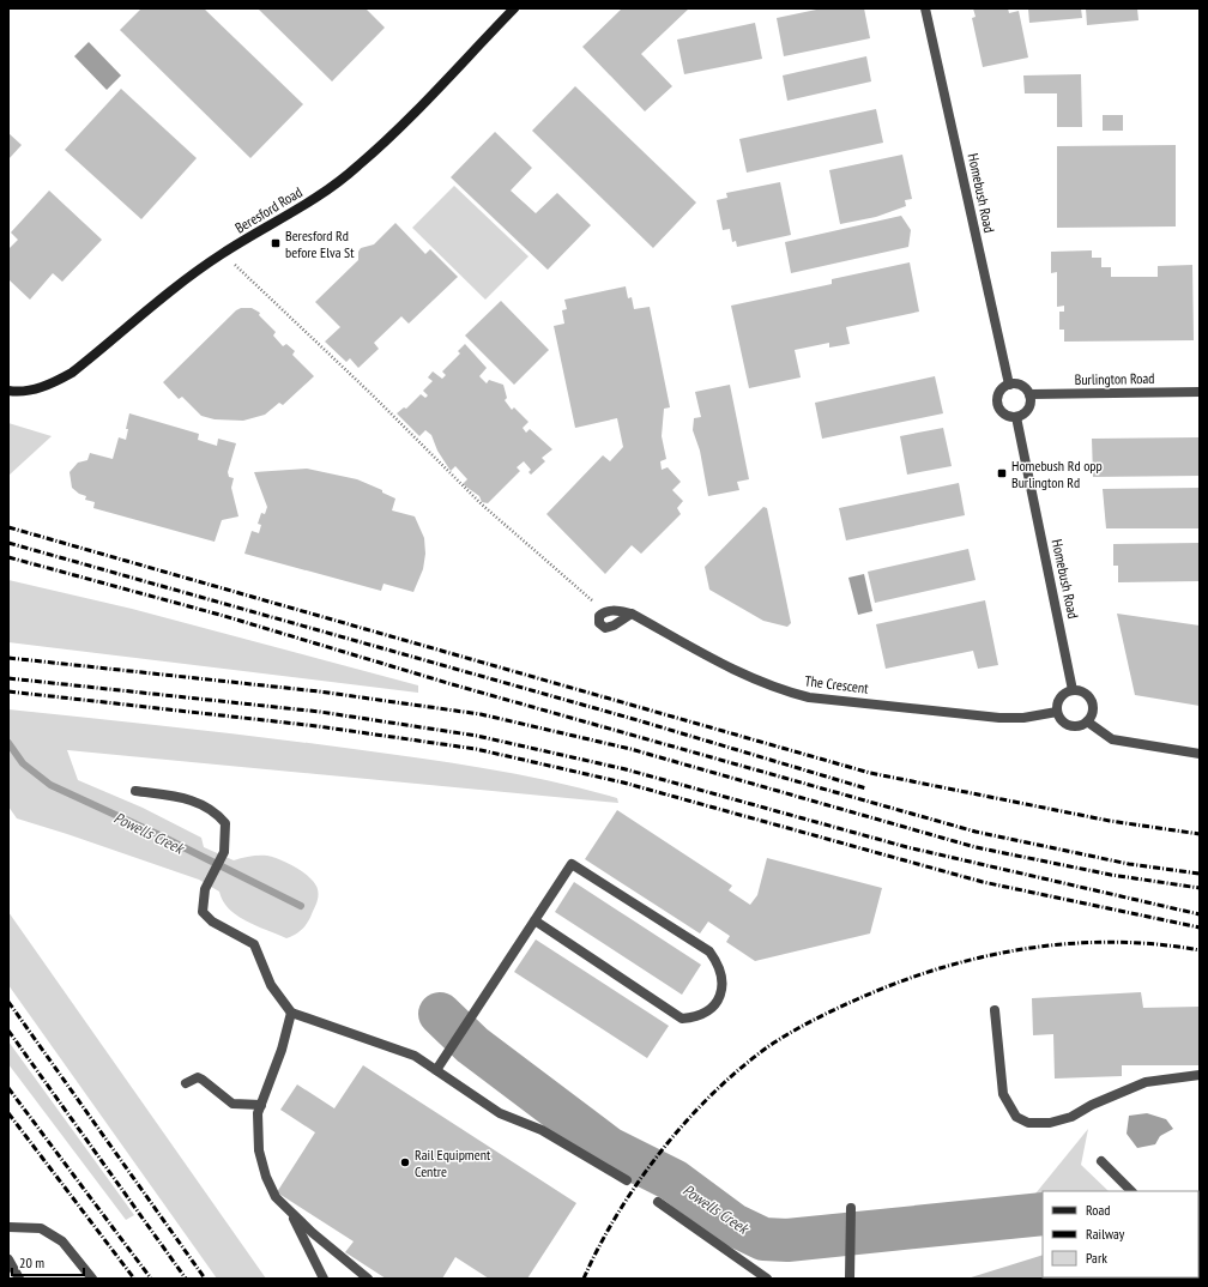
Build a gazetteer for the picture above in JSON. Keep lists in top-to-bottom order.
{
  "streets": {
    "main road": ["Beresford Road"],
    "street": ["Homebush Road", "Burlington Road", "The Crescent"]
  },
  "crossings": [
    ["Homebush Road", "Burlington Road"],
    ["Homebush Road", "The Crescent"]
  ],
  "water": ["Powells Creek"],
  "places": {
    "transit": ["Beresford Rd before Elva St", "Homebush Rd opp Burlington Rd"],
    "other": ["Rail Equipment Centre"]
  },
  "legend": ["Road", "Railway", "Park"],
  "scale_bar": "20 m"
}
